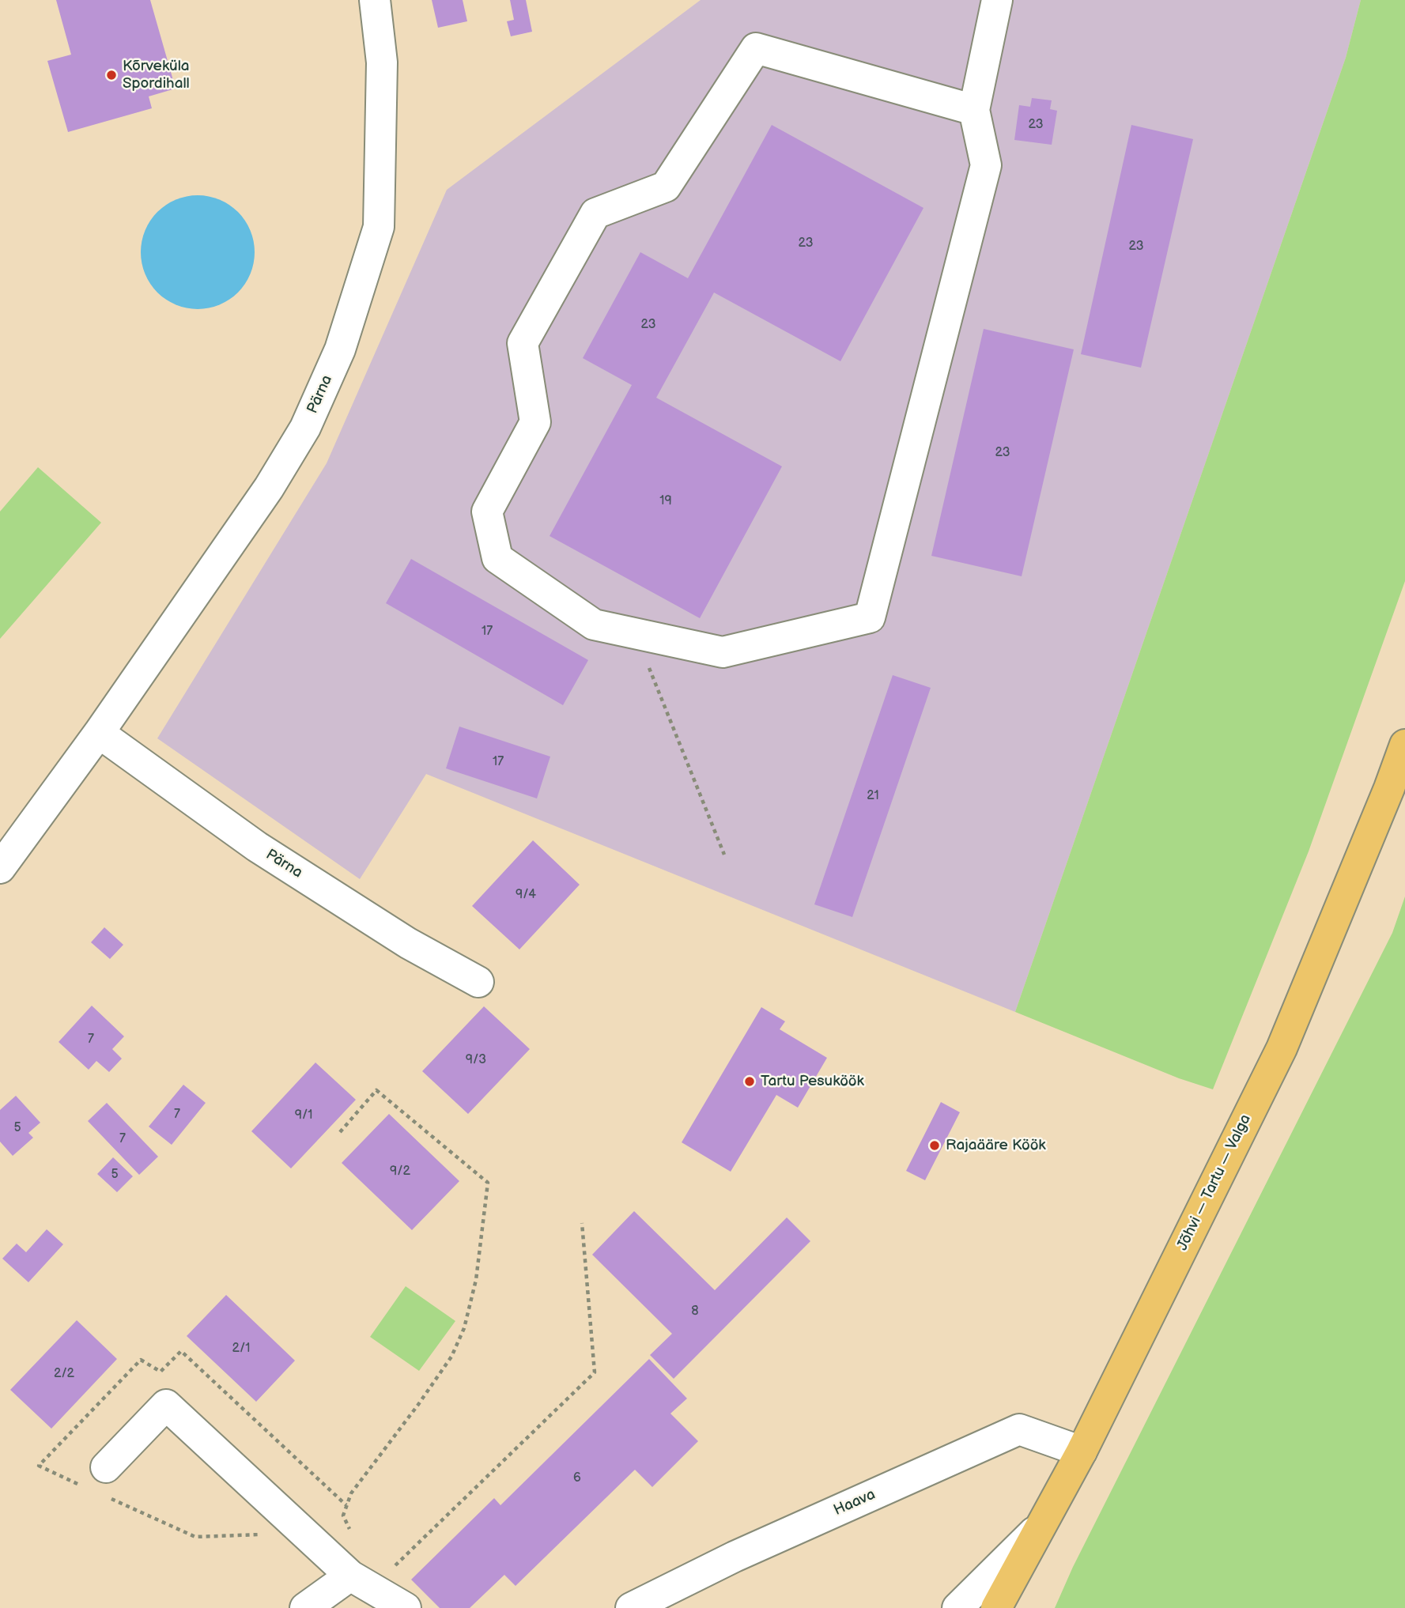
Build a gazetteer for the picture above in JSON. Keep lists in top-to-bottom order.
{
  "streets": {
    "highway": ["Jõhvi — Tartu — Valga"],
    "street": ["Pärna", "Haava"]
  },
  "crossings": [
    ["Jõhvi — Tartu — Valga", "Haava"]
  ],
  "places": ["Kõrveküla Spordihall", "Tartu Pesuköök", "Rajaääre Köök"],
  "house_numbers": [
    "23",
    "23",
    "23",
    "23",
    "23",
    "19",
    "17",
    "17",
    "21",
    "9/4",
    "7",
    "9/3",
    "7",
    "9/1",
    "5",
    "7",
    "9/2",
    "5",
    "8",
    "2/1",
    "2/2",
    "6"
  ]
}
